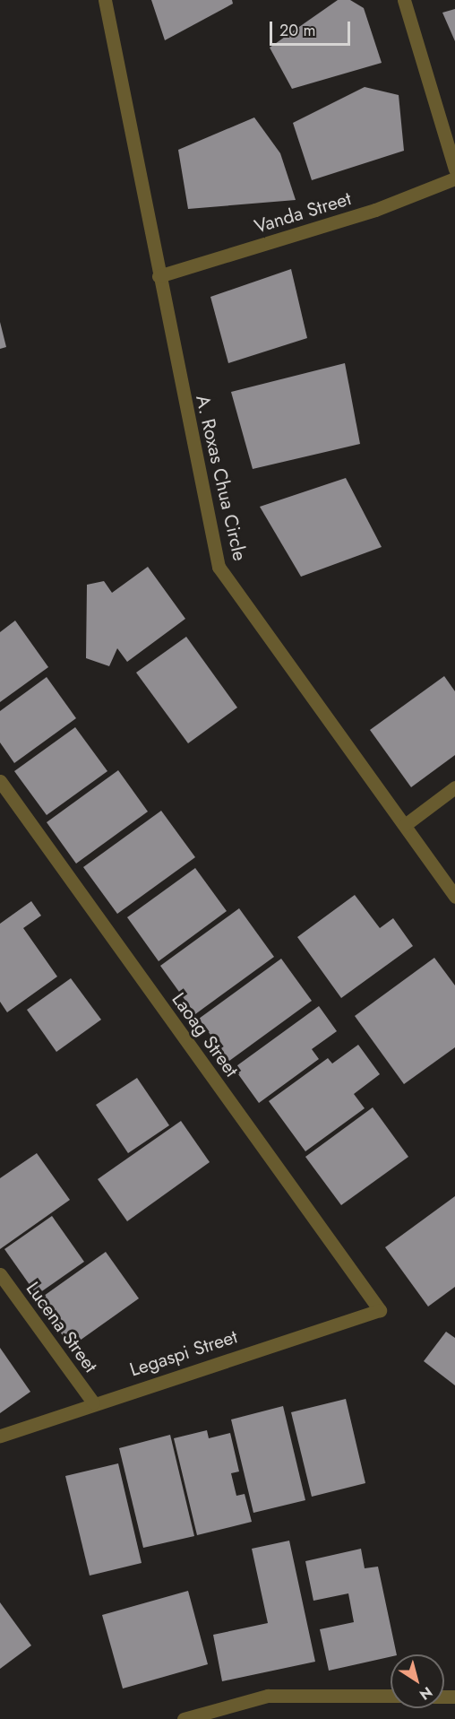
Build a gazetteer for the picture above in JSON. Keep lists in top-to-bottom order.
{
  "streets": {
    "street": [
      "Vanda Street",
      "A. Roxas Chua Circle",
      "Laoag Street",
      "Lucena Street",
      "Legaspi Street"
    ]
  },
  "crossings": [
    ["Vanda Street", "A. Roxas Chua Circle"],
    ["Laoag Street", "Legaspi Street"],
    ["Lucena Street", "Legaspi Street"]
  ],
  "scale_bar": "20 m",
  "north": "bottom right"
}
